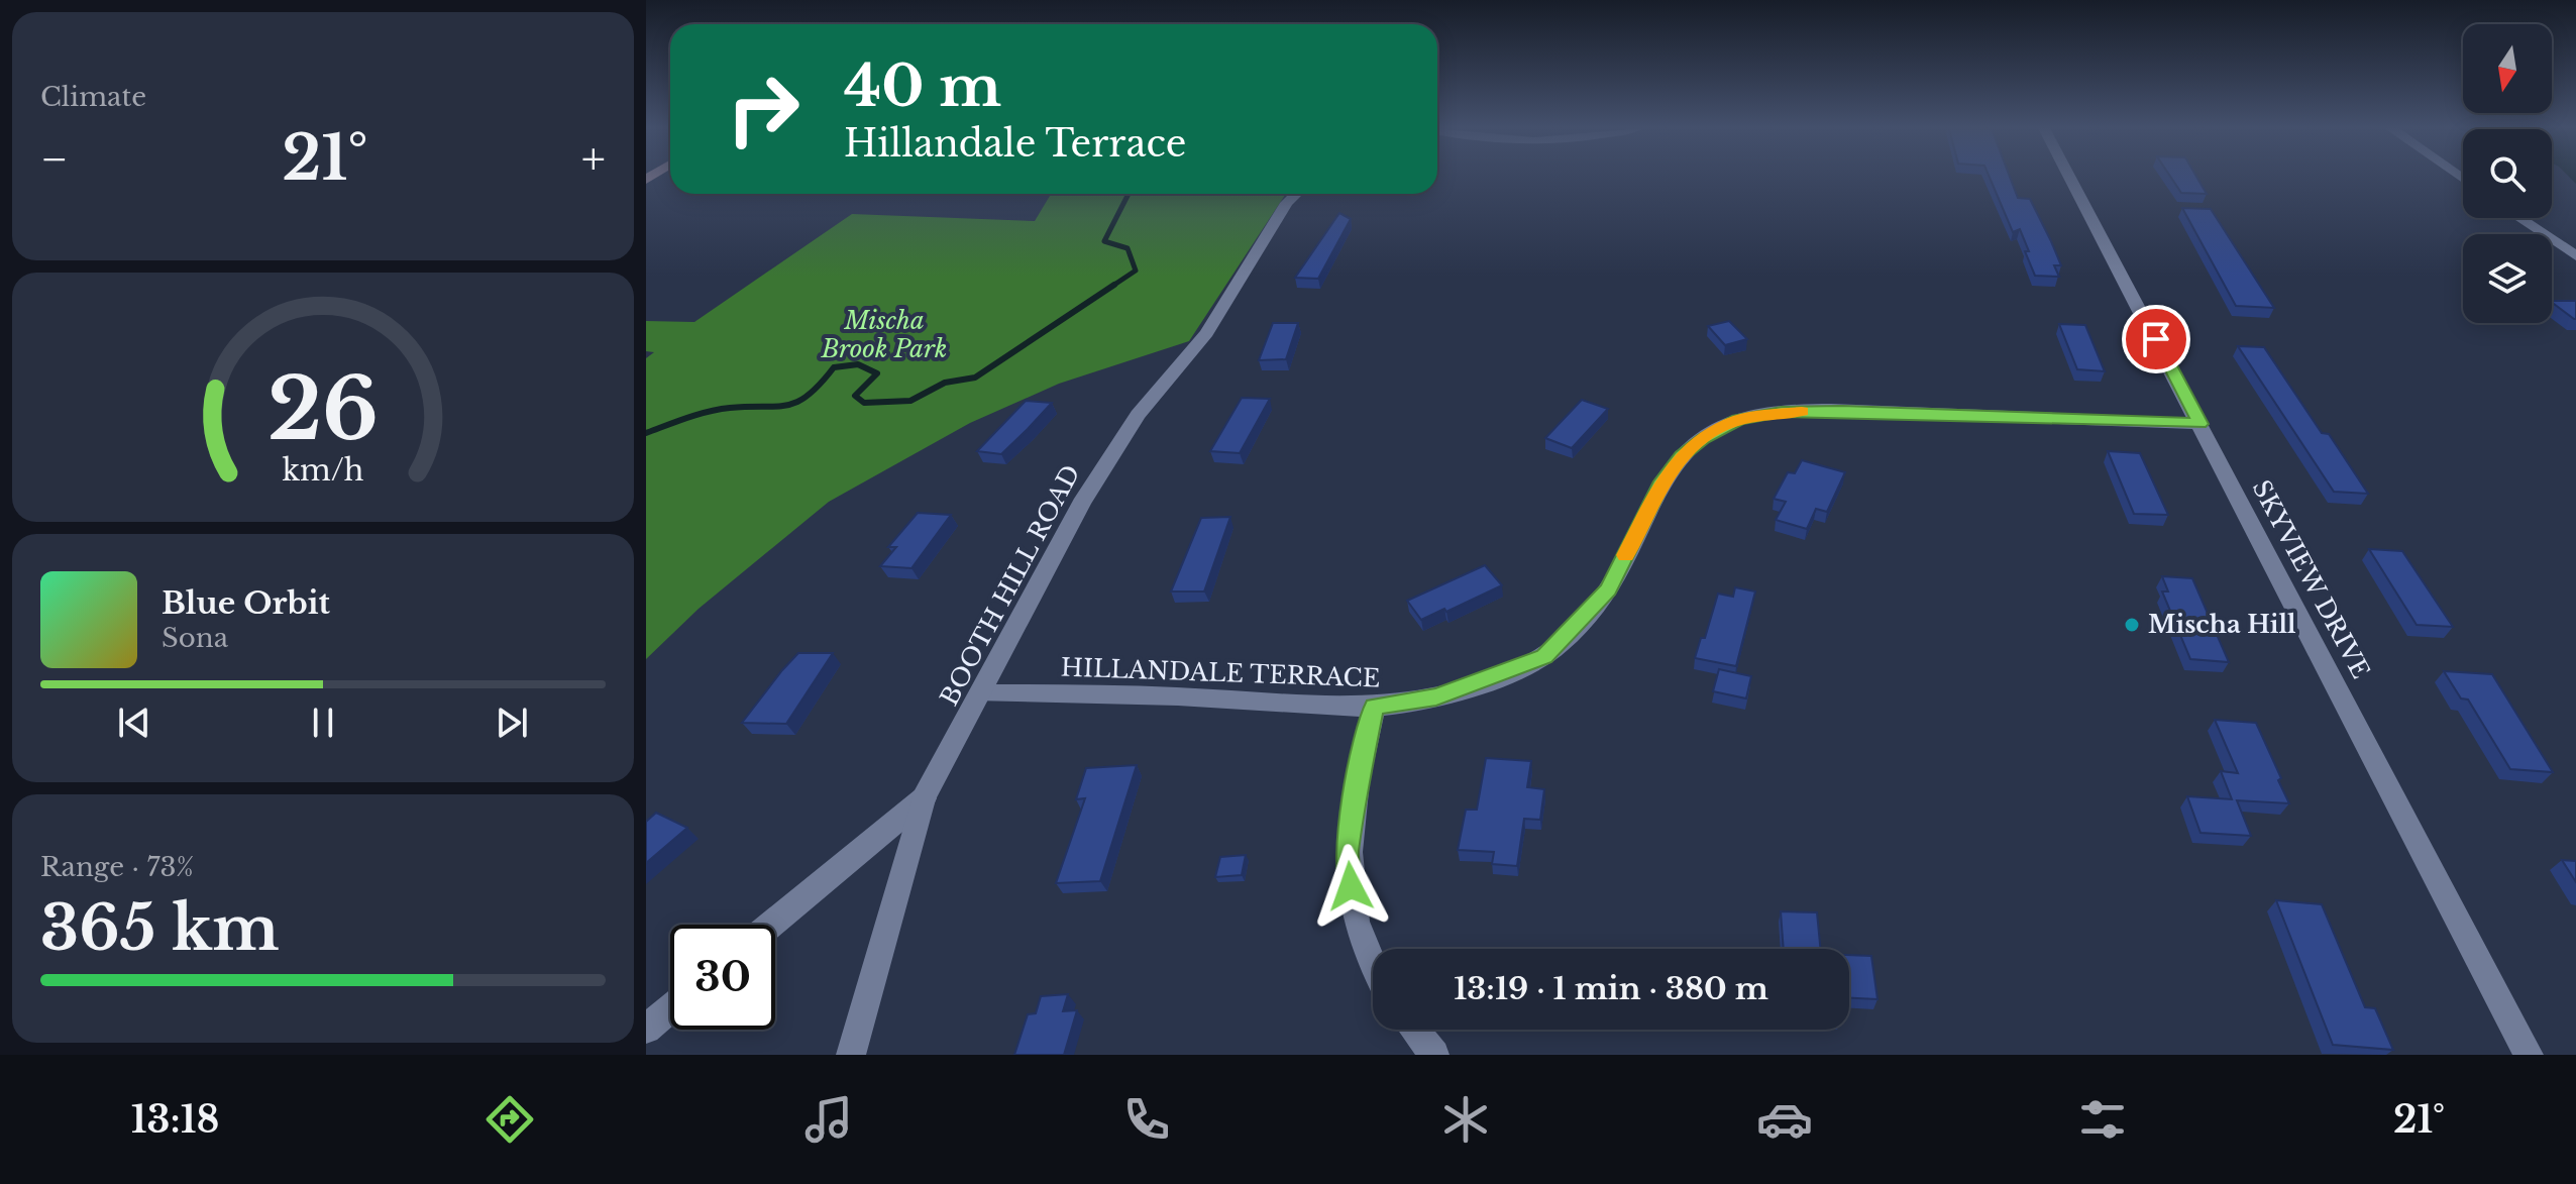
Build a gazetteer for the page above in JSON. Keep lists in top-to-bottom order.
{
  "streets": {
    "street": ["SKYVIEW DRIVE", "BOOTH HILL ROAD", "HILLANDALE TERRACE"]
  },
  "crossings": [
    ["SKYVIEW DRIVE", "HILLANDALE TERRACE"],
    ["BOOTH HILL ROAD", "HILLANDALE TERRACE"]
  ],
  "parks": ["Mischa Brook Park"],
  "places": ["Mischa Hill"],
  "north": "bottom",
  "page": {
    "tile": [
      "Climate",
      ["Range · 73%", "365 km"]
    ],
    "turn": ["40 m", "Hillandale Terrace"],
    "heat": ["−", "21°", "+"],
    "song": ["Blue Orbit", "Sona"],
    "limit": "30",
    "trip": "13:19 · 1 min · 380 m",
    "tabs": ["13:18", "21°"],
    "gauge": ["26", "km/h"]
  }
}
